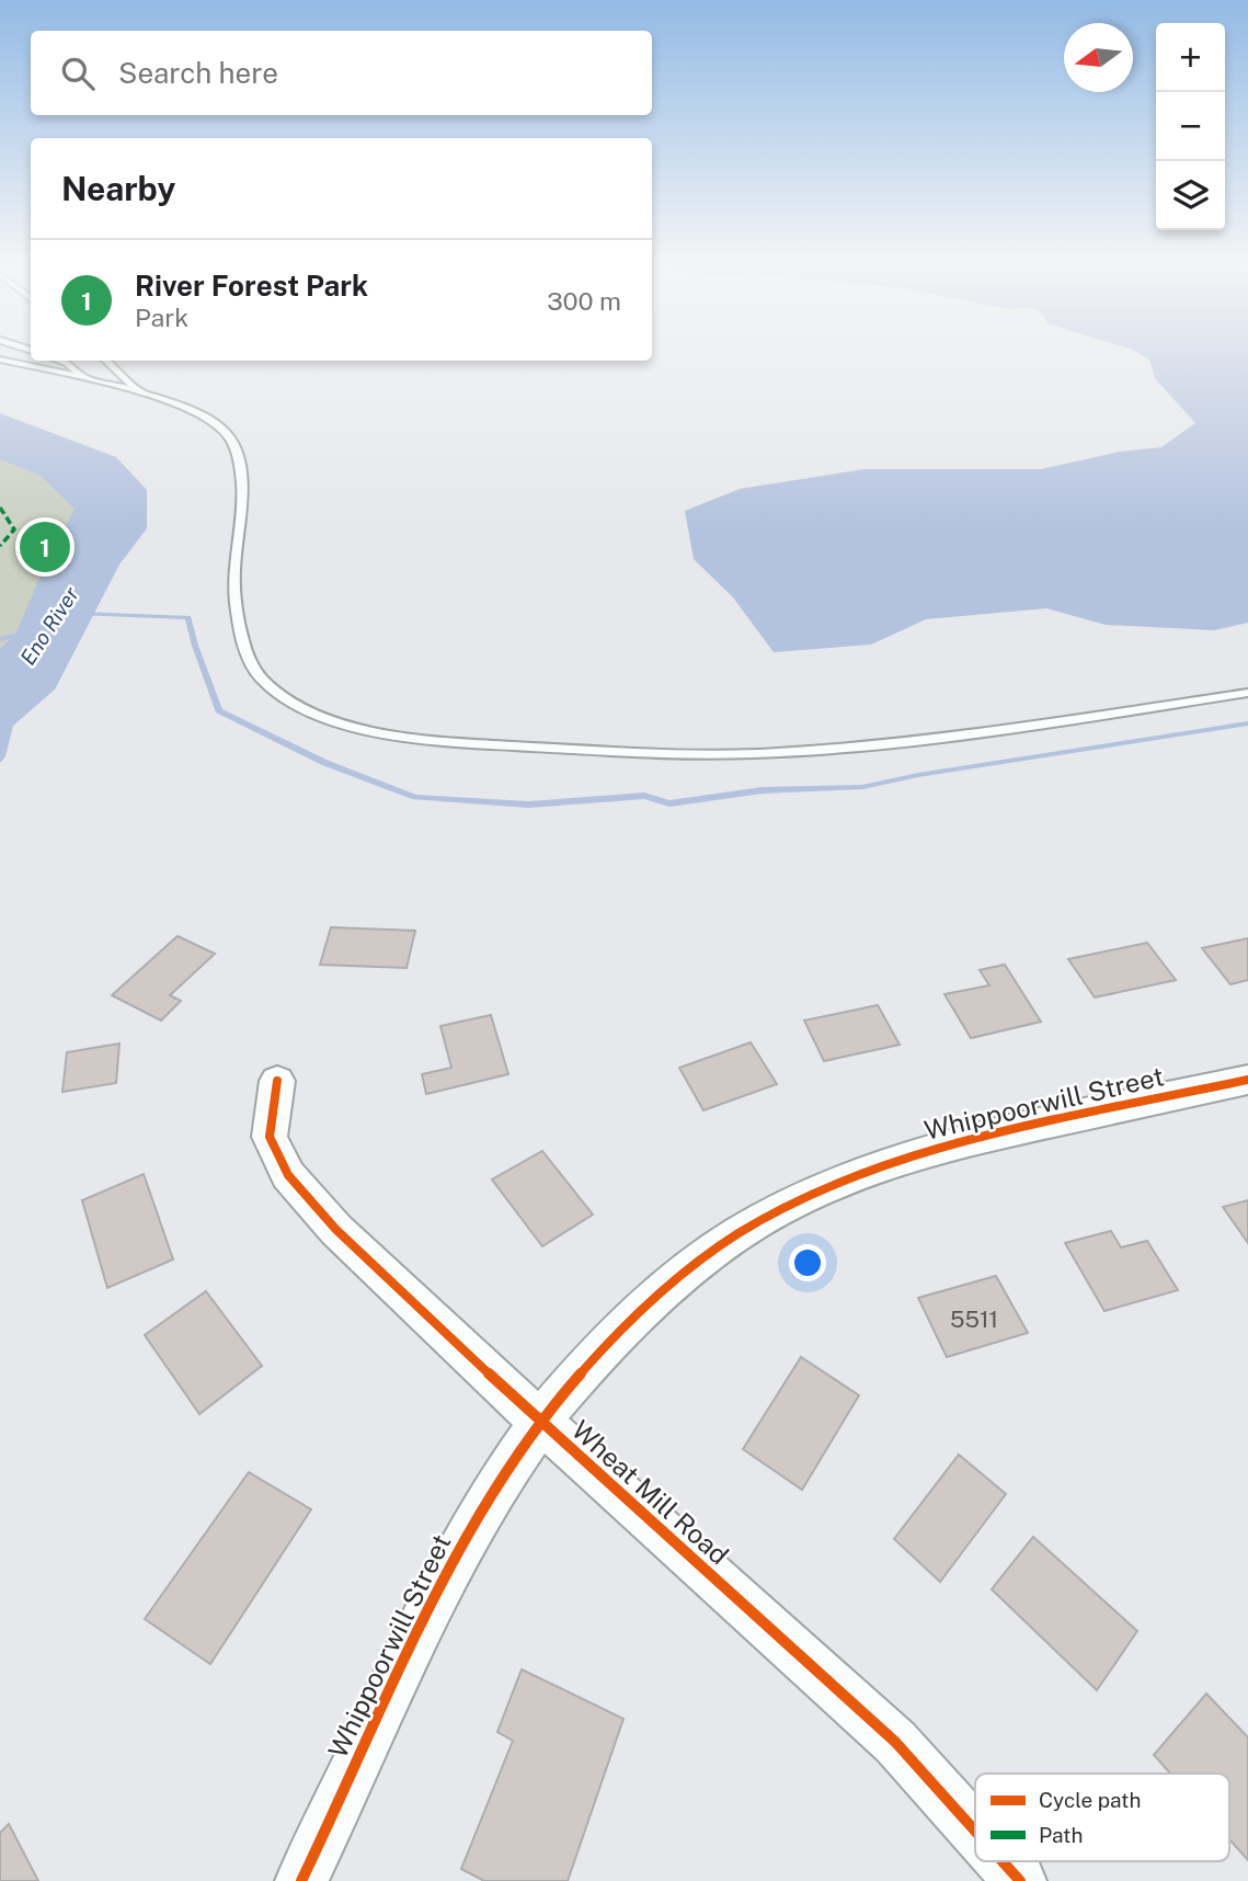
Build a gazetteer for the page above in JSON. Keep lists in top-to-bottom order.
{
  "streets": {
    "street": ["Whippoorwill Street", "Wheat Mill Road"]
  },
  "crossings": [
    ["Whippoorwill Street", "Wheat Mill Road"]
  ],
  "water": ["Eno River"],
  "house_numbers": ["5511"],
  "legend": ["Cycle path", "Path"],
  "north": "left",
  "page": {
    "map_buttons": ["+", "−"],
    "search": "Search here",
    "heading": "Nearby",
    "list": [
      {
        "mark": "1",
        "name": "River Forest Park",
        "note": "Park",
        "value": "300 m"
      }
    ],
    "pins": "1"
  }
}
